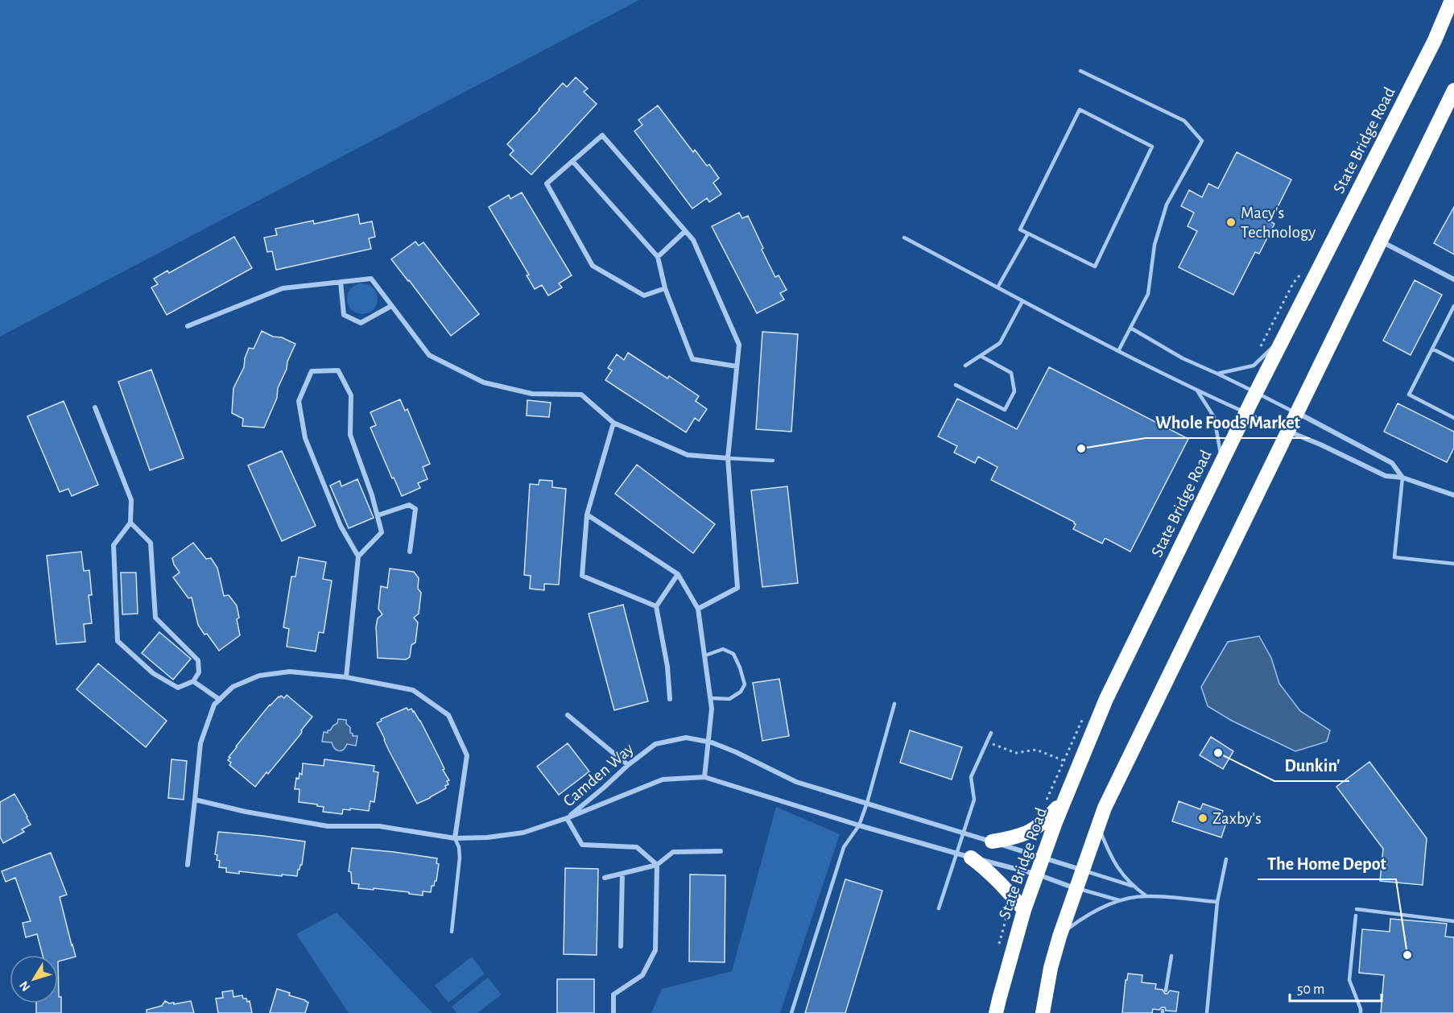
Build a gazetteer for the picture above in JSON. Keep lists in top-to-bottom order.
{
  "streets": {
    "highway": ["State Bridge Road"],
    "street": ["Camden Way"]
  },
  "crossings": [
    ["State Bridge Road", "Camden Way"]
  ],
  "places": [
    "Macy's Technology",
    "Whole Foods Market",
    "Dunkin'",
    "Zaxby's",
    "The Home Depot"
  ],
  "scale_bar": "50 m",
  "north": "bottom left"
}
